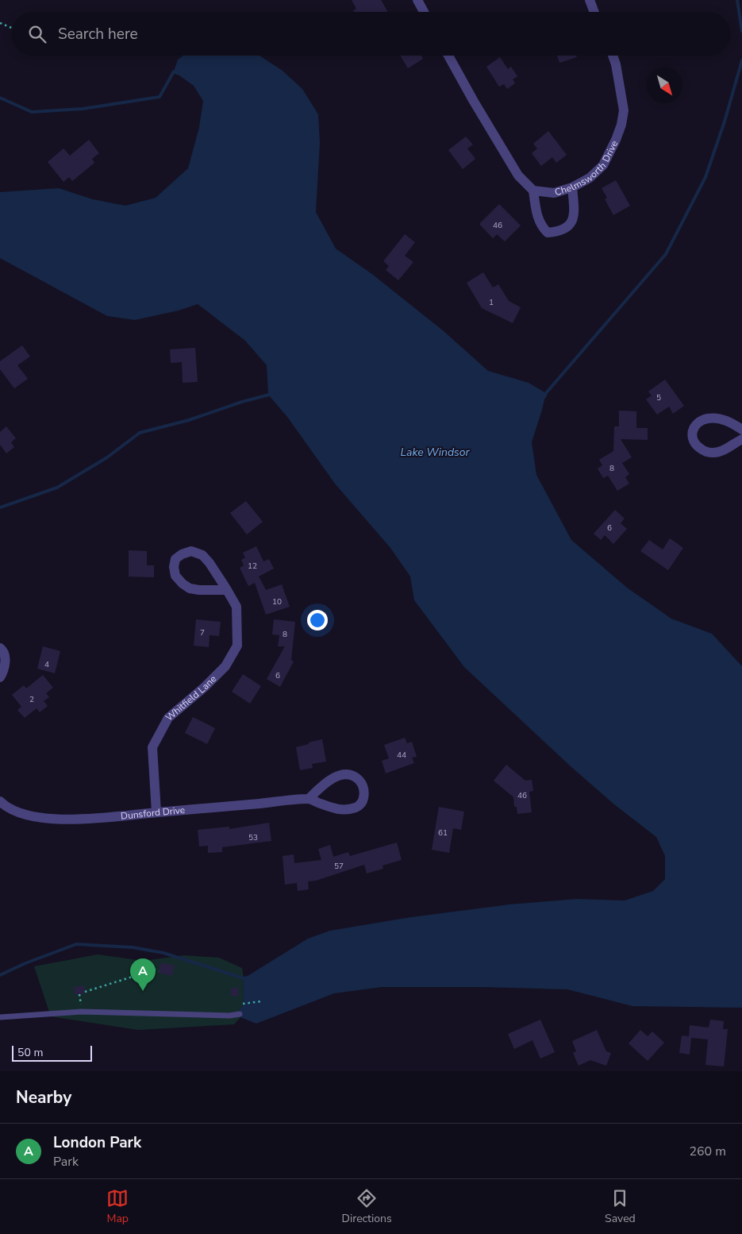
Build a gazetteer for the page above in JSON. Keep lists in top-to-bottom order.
{
  "streets": {
    "street": ["Chelmsworth Drive", "Whitfield Lane", "Dunsford Drive"]
  },
  "crossings": [
    ["Whitfield Lane", "Dunsford Drive"]
  ],
  "water": ["Lake Windsor"],
  "house_numbers": [
    "46",
    "1",
    "5",
    "8",
    "6",
    "12",
    "10",
    "7",
    "8",
    "4",
    "6",
    "2",
    "44",
    "46",
    "61",
    "53",
    "57"
  ],
  "scale_bar": "50 m",
  "north": "bottom right",
  "page": {
    "search": "Search here",
    "pins": "A",
    "scale": "50 m",
    "heading": "Nearby",
    "list": [
      {
        "mark": "A",
        "name": "London Park",
        "note": "Park",
        "value": "260 m"
      }
    ],
    "nav": ["Map", "Directions", "Saved"]
  }
}
